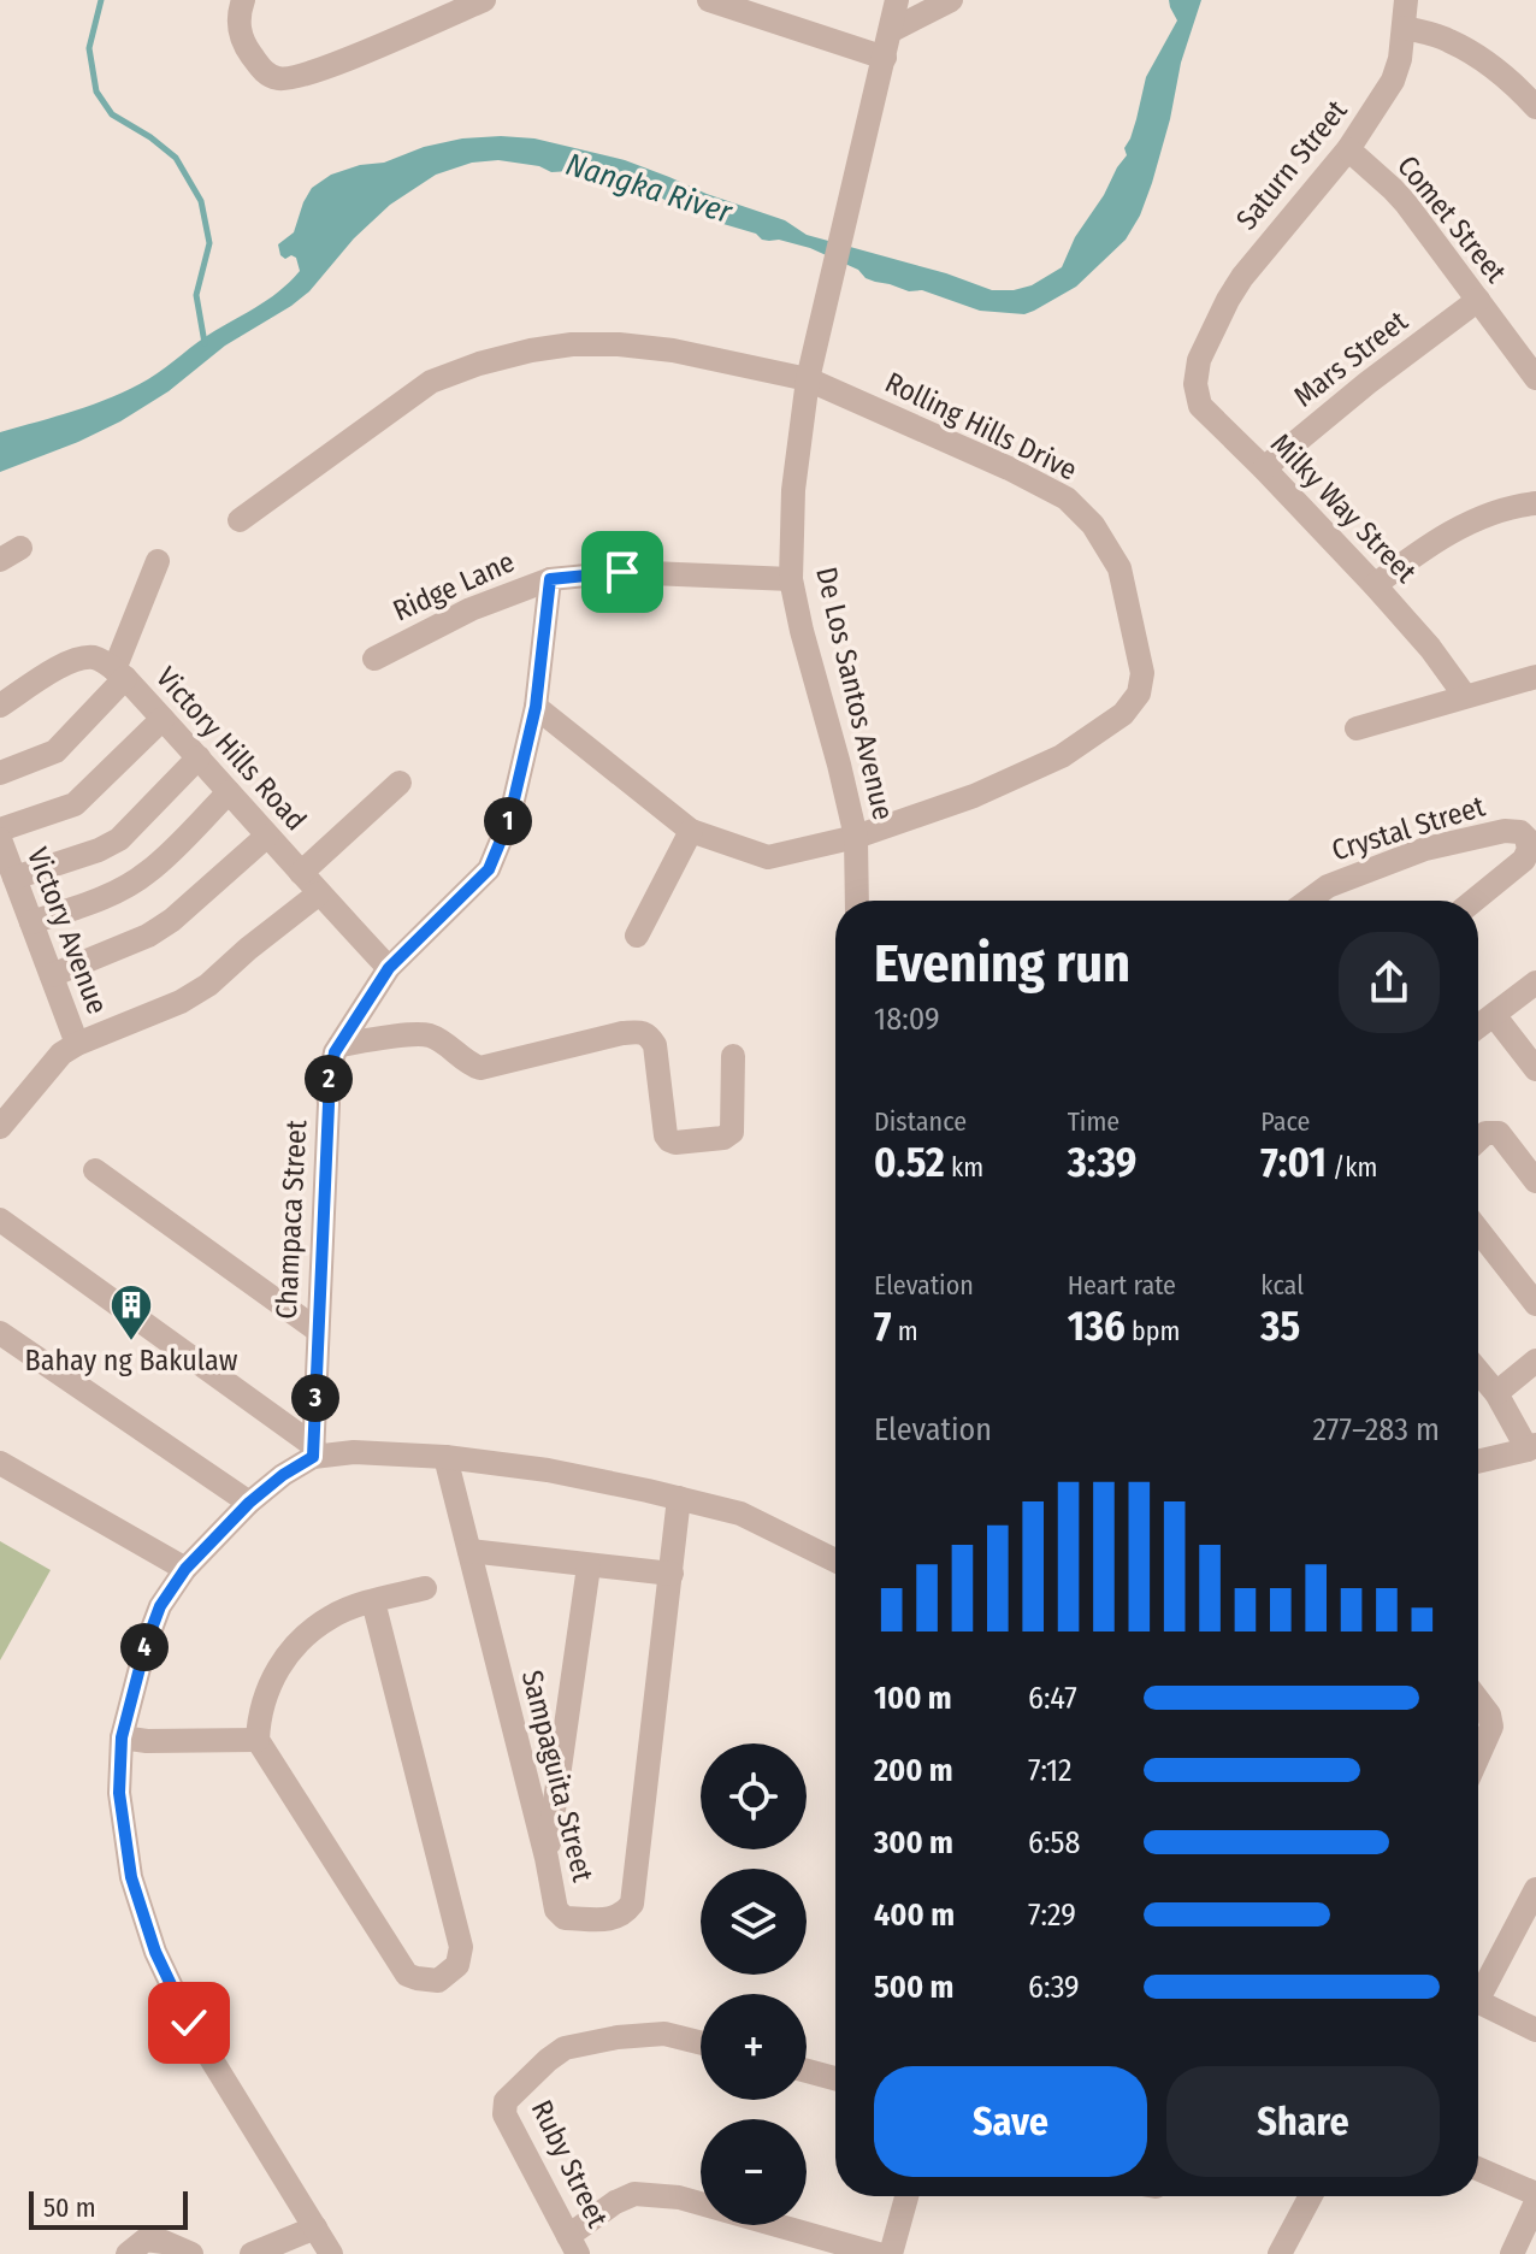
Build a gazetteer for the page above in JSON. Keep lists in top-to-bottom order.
{
  "streets": {
    "street": [
      "Saturn Street",
      "Comet Street",
      "Mars Street",
      "Rolling Hills Drive",
      "Milky Way Street",
      "Ridge Lane",
      "De Los Santos Avenue",
      "Victory Hills Road",
      "Crystal Street",
      "Victory Avenue",
      "Champaca Street",
      "Sampaguita Street",
      "Ruby Street"
    ]
  },
  "crossings": [
    ["Saturn Street", "Comet Street"],
    ["Saturn Street", "Milky Way Street"],
    ["Comet Street", "Mars Street"],
    ["Mars Street", "Milky Way Street"],
    ["Rolling Hills Drive", "De Los Santos Avenue"],
    ["Rolling Hills Drive", "Champaca Street"],
    ["Ridge Lane", "De Los Santos Avenue"],
    ["Victory Hills Road", "Victory Avenue"],
    ["Victory Hills Road", "Champaca Street"]
  ],
  "water": ["Nangka River"],
  "places": {
    "building": ["Bahay ng Bakulaw"]
  },
  "scale_bar": "50 m",
  "page": {
    "pins": [
      "1",
      "2",
      "3",
      "4"
    ],
    "heading": ["Evening run", "18:09"],
    "stats": [
      ["Distance", "0.52 km"],
      ["Time", "3:39"],
      ["Pace", "7:01 /km"],
      ["Elevation", "7 m"],
      ["Heart rate", "136 bpm"],
      ["kcal", "35"]
    ],
    "chart": ["Elevation", "277–283 m"],
    "list": [
      {
        "name": "100 m",
        "note": "6:47"
      },
      {
        "name": "200 m",
        "note": "7:12"
      },
      {
        "name": "300 m",
        "note": "6:58"
      },
      {
        "name": "400 m",
        "note": "7:29"
      },
      {
        "name": "500 m",
        "note": "6:39"
      }
    ],
    "map_buttons": ["+", "−"],
    "buttons": ["Save", "Share"],
    "scale": "50 m"
  }
}
